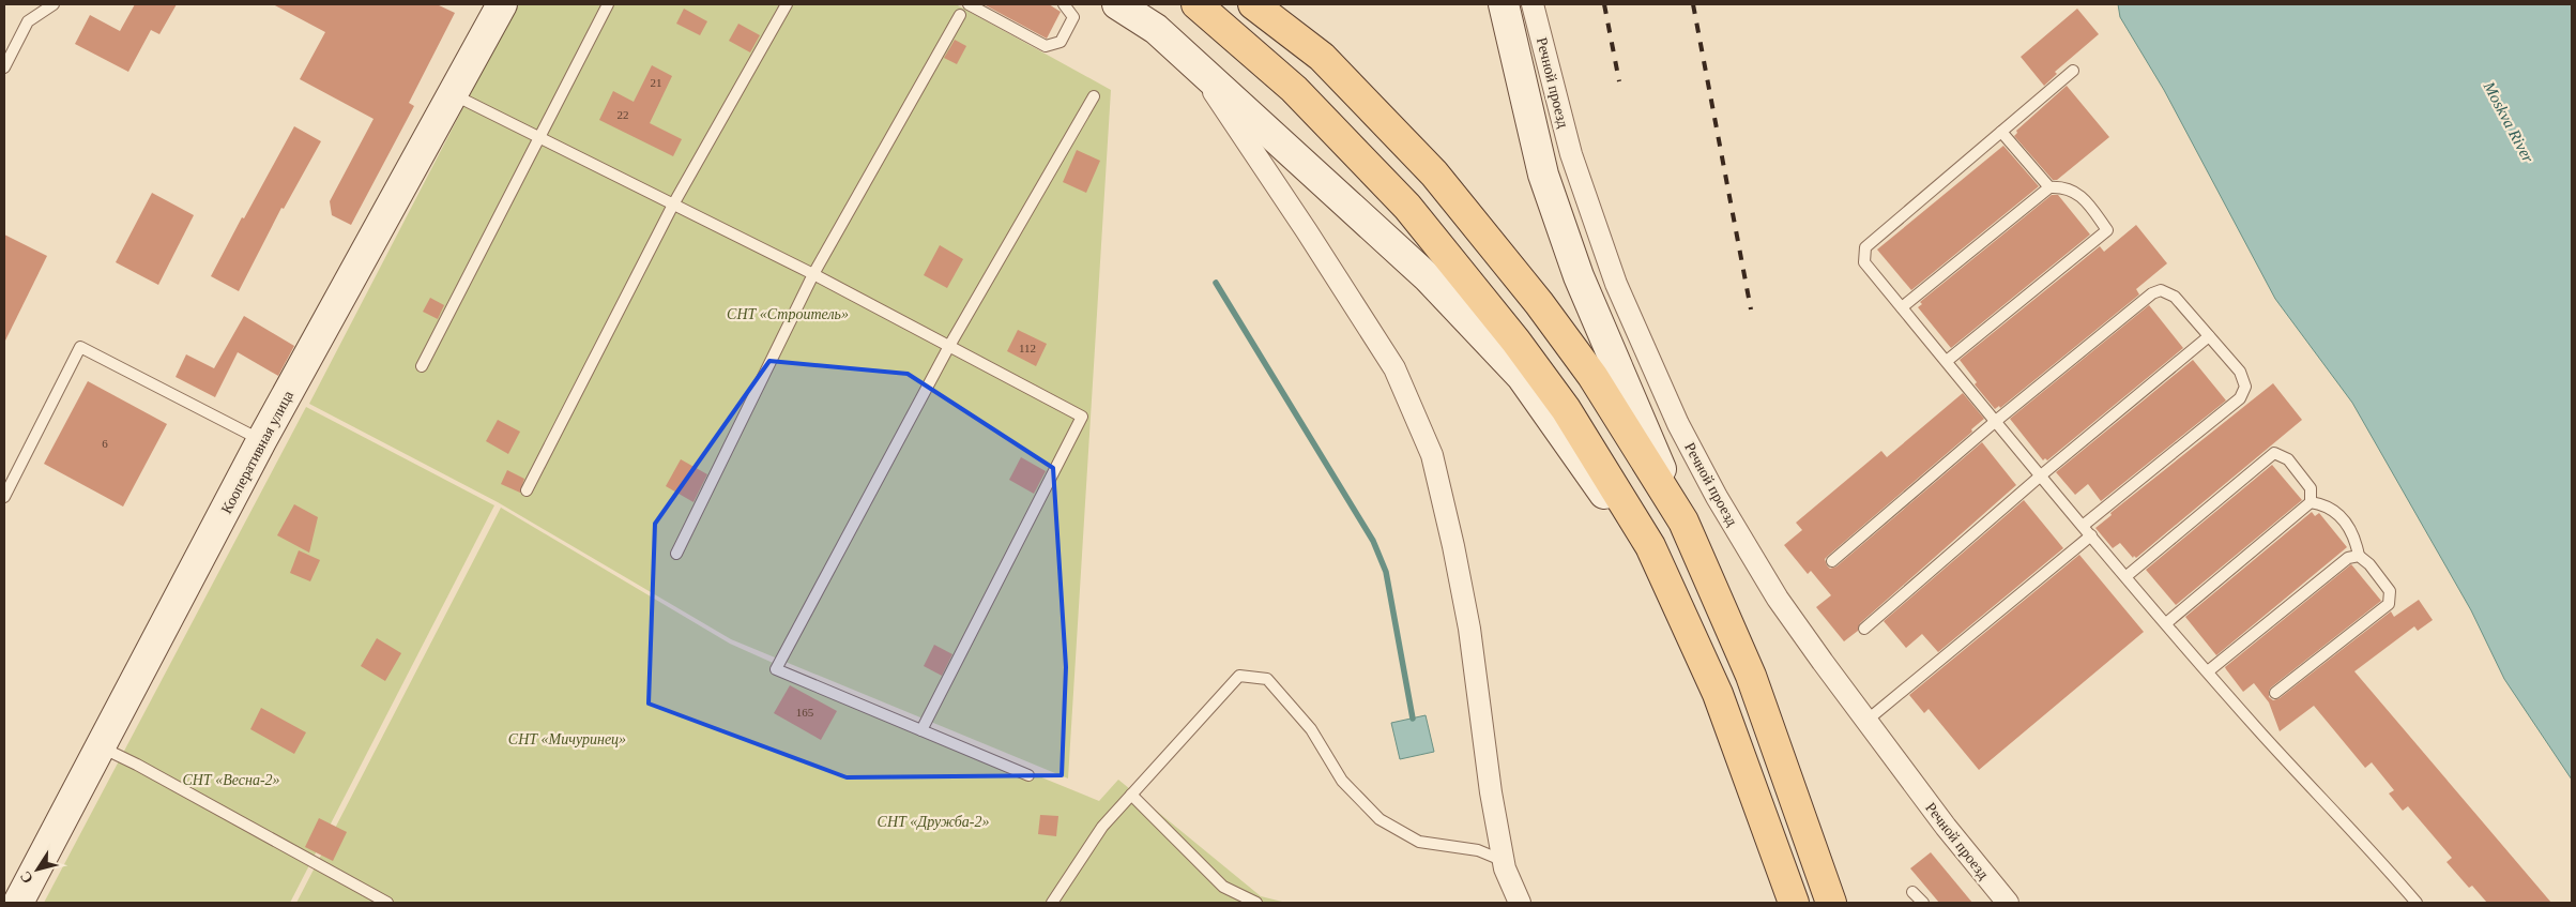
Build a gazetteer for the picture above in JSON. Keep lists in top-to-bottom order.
{
  "streets": {
    "main road": ["Кооперативная улица"],
    "street": ["Речной проезд"]
  },
  "water": ["Moskva River"],
  "parks": [
    "СНТ «Строитель»",
    "СНТ «Мичуринец»",
    "СНТ «Весна-2»",
    "СНТ «Дружба-2»"
  ],
  "house_numbers": [
    "21",
    "22",
    "112",
    "6",
    "165"
  ],
  "north": "bottom left"
}
